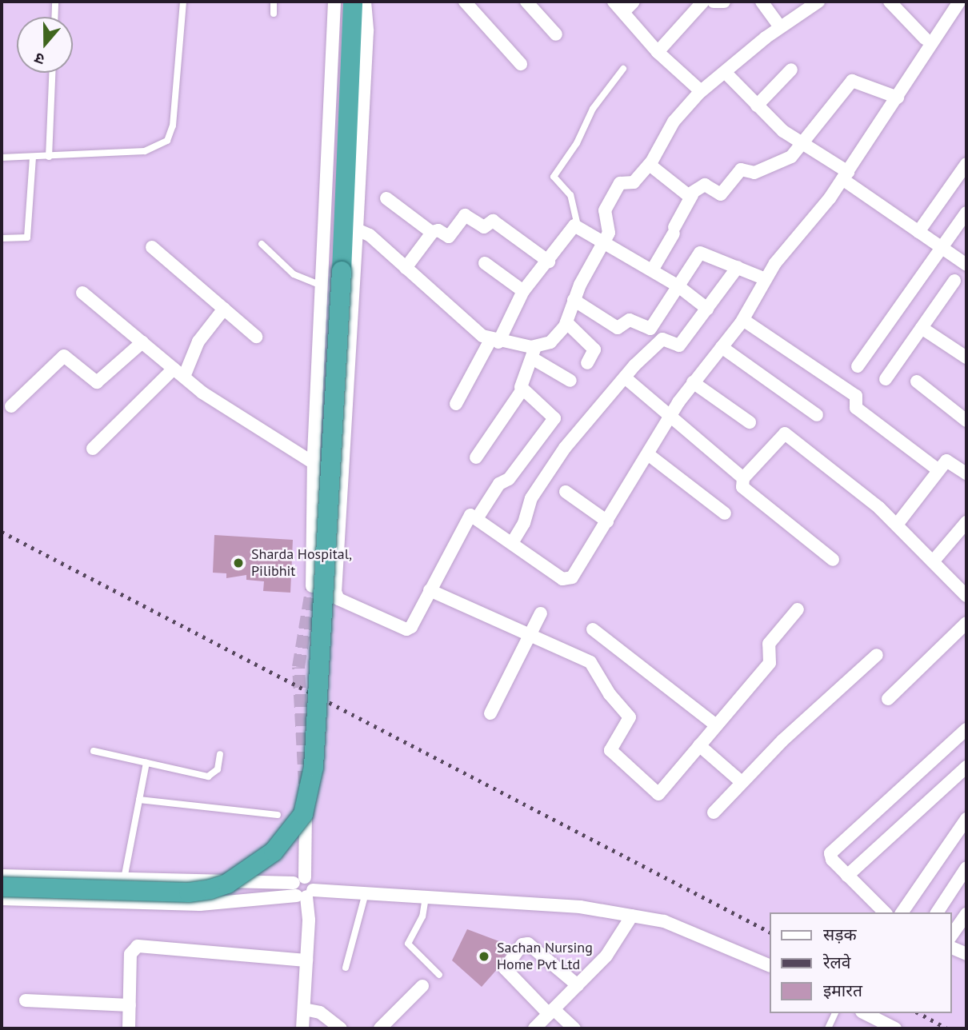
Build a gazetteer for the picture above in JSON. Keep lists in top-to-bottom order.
{
  "places": ["Sharda Hospital, Pilibhit", "Sachan Nursing Home Pvt Ltd"],
  "legend": ["सड़क", "रेलवे", "इमारत"],
  "north": "bottom"
}
